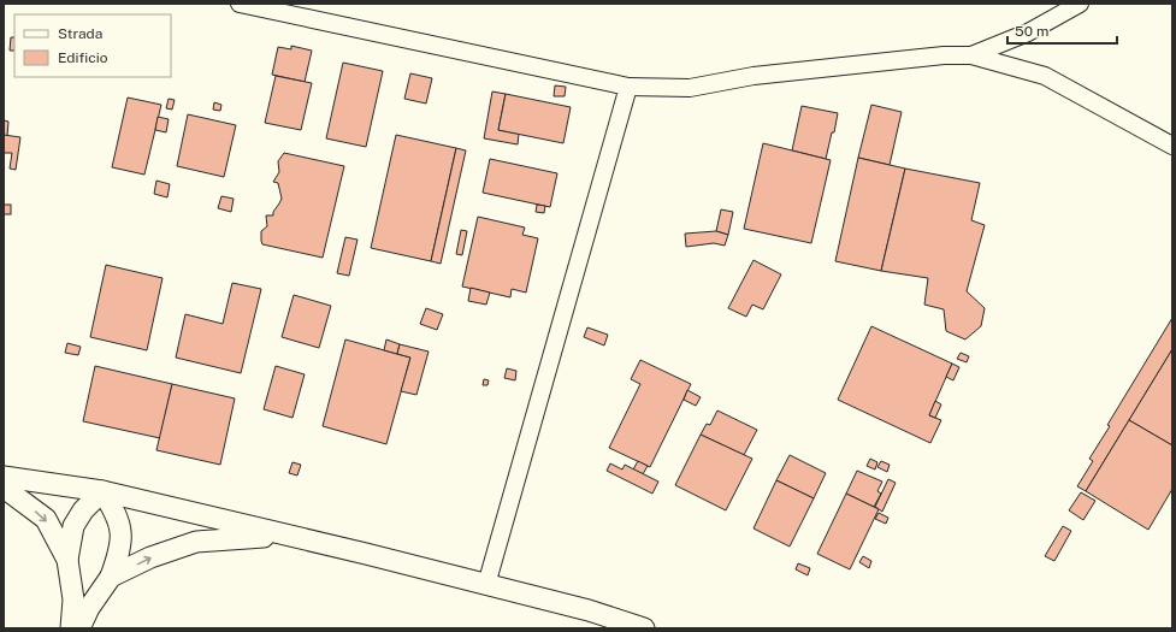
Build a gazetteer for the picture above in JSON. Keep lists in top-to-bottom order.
{
  "legend": ["Strada", "Edificio"],
  "scale_bar": "50 m"
}
